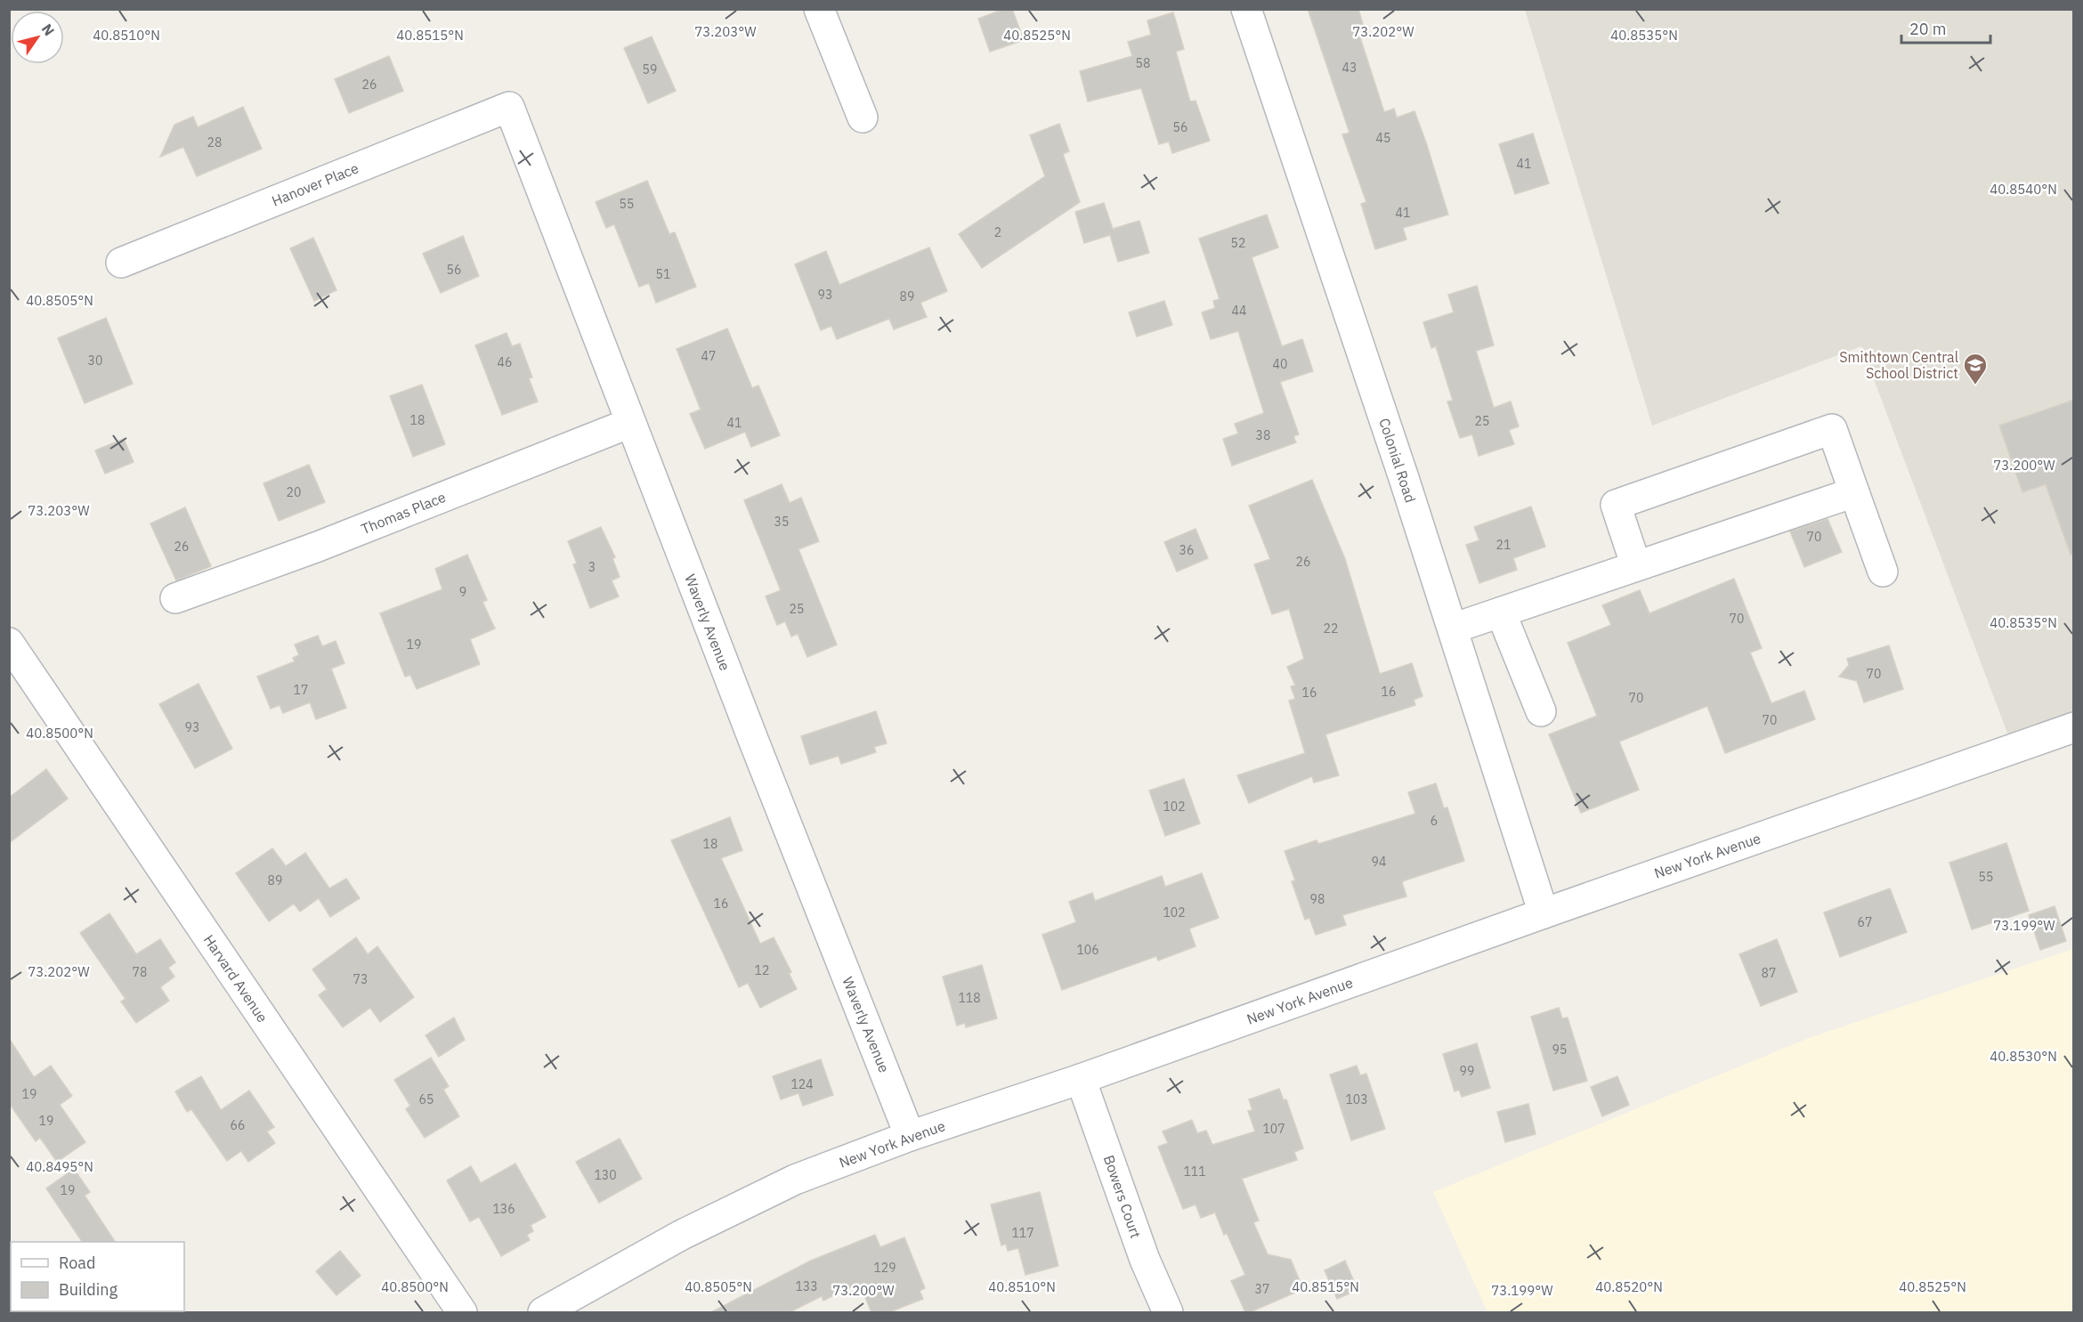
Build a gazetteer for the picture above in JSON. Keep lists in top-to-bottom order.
{
  "streets": {
    "street": [
      "Hanover Place",
      "Colonial Road",
      "Thomas Place",
      "Waverly Avenue",
      "New York Avenue",
      "Harvard Avenue",
      "Bowers Court"
    ]
  },
  "crossings": [
    ["Hanover Place", "Waverly Avenue"],
    ["Colonial Road", "New York Avenue"],
    ["Thomas Place", "Waverly Avenue"],
    ["Waverly Avenue", "New York Avenue"],
    ["New York Avenue", "Bowers Court"]
  ],
  "places": {
    "school or university": ["Smithtown Central School District"]
  },
  "house_numbers": [
    "58",
    "43",
    "59",
    "26",
    "56",
    "45",
    "28",
    "41",
    "55",
    "41",
    "2",
    "52",
    "56",
    "51",
    "93",
    "89",
    "44",
    "47",
    "30",
    "46",
    "40",
    "18",
    "25",
    "41",
    "38",
    "20",
    "35",
    "70",
    "21",
    "26",
    "36",
    "26",
    "3",
    "9",
    "25",
    "70",
    "22",
    "19",
    "70",
    "17",
    "16",
    "16",
    "70",
    "70",
    "93",
    "102",
    "6",
    "18",
    "94",
    "55",
    "89",
    "98",
    "16",
    "102",
    "67",
    "106",
    "12",
    "78",
    "87",
    "73",
    "118",
    "95",
    "99",
    "124",
    "19",
    "65",
    "103",
    "19",
    "66",
    "107",
    "111",
    "130",
    "19",
    "136",
    "117",
    "129",
    "133",
    "37"
  ],
  "legend": ["Road", "Building"],
  "scale_bar": "20 m",
  "north": "top right",
  "coordinates": [
    "73.203°W",
    "73.202°W",
    "40.8510°N",
    "40.8515°N",
    "40.8525°N",
    "40.8535°N",
    "40.8540°N",
    "40.8505°N",
    "73.200°W",
    "40.8500°N",
    "73.199°W",
    "40.8530°N",
    "40.8495°N",
    "40.8520°N"
  ]
}
